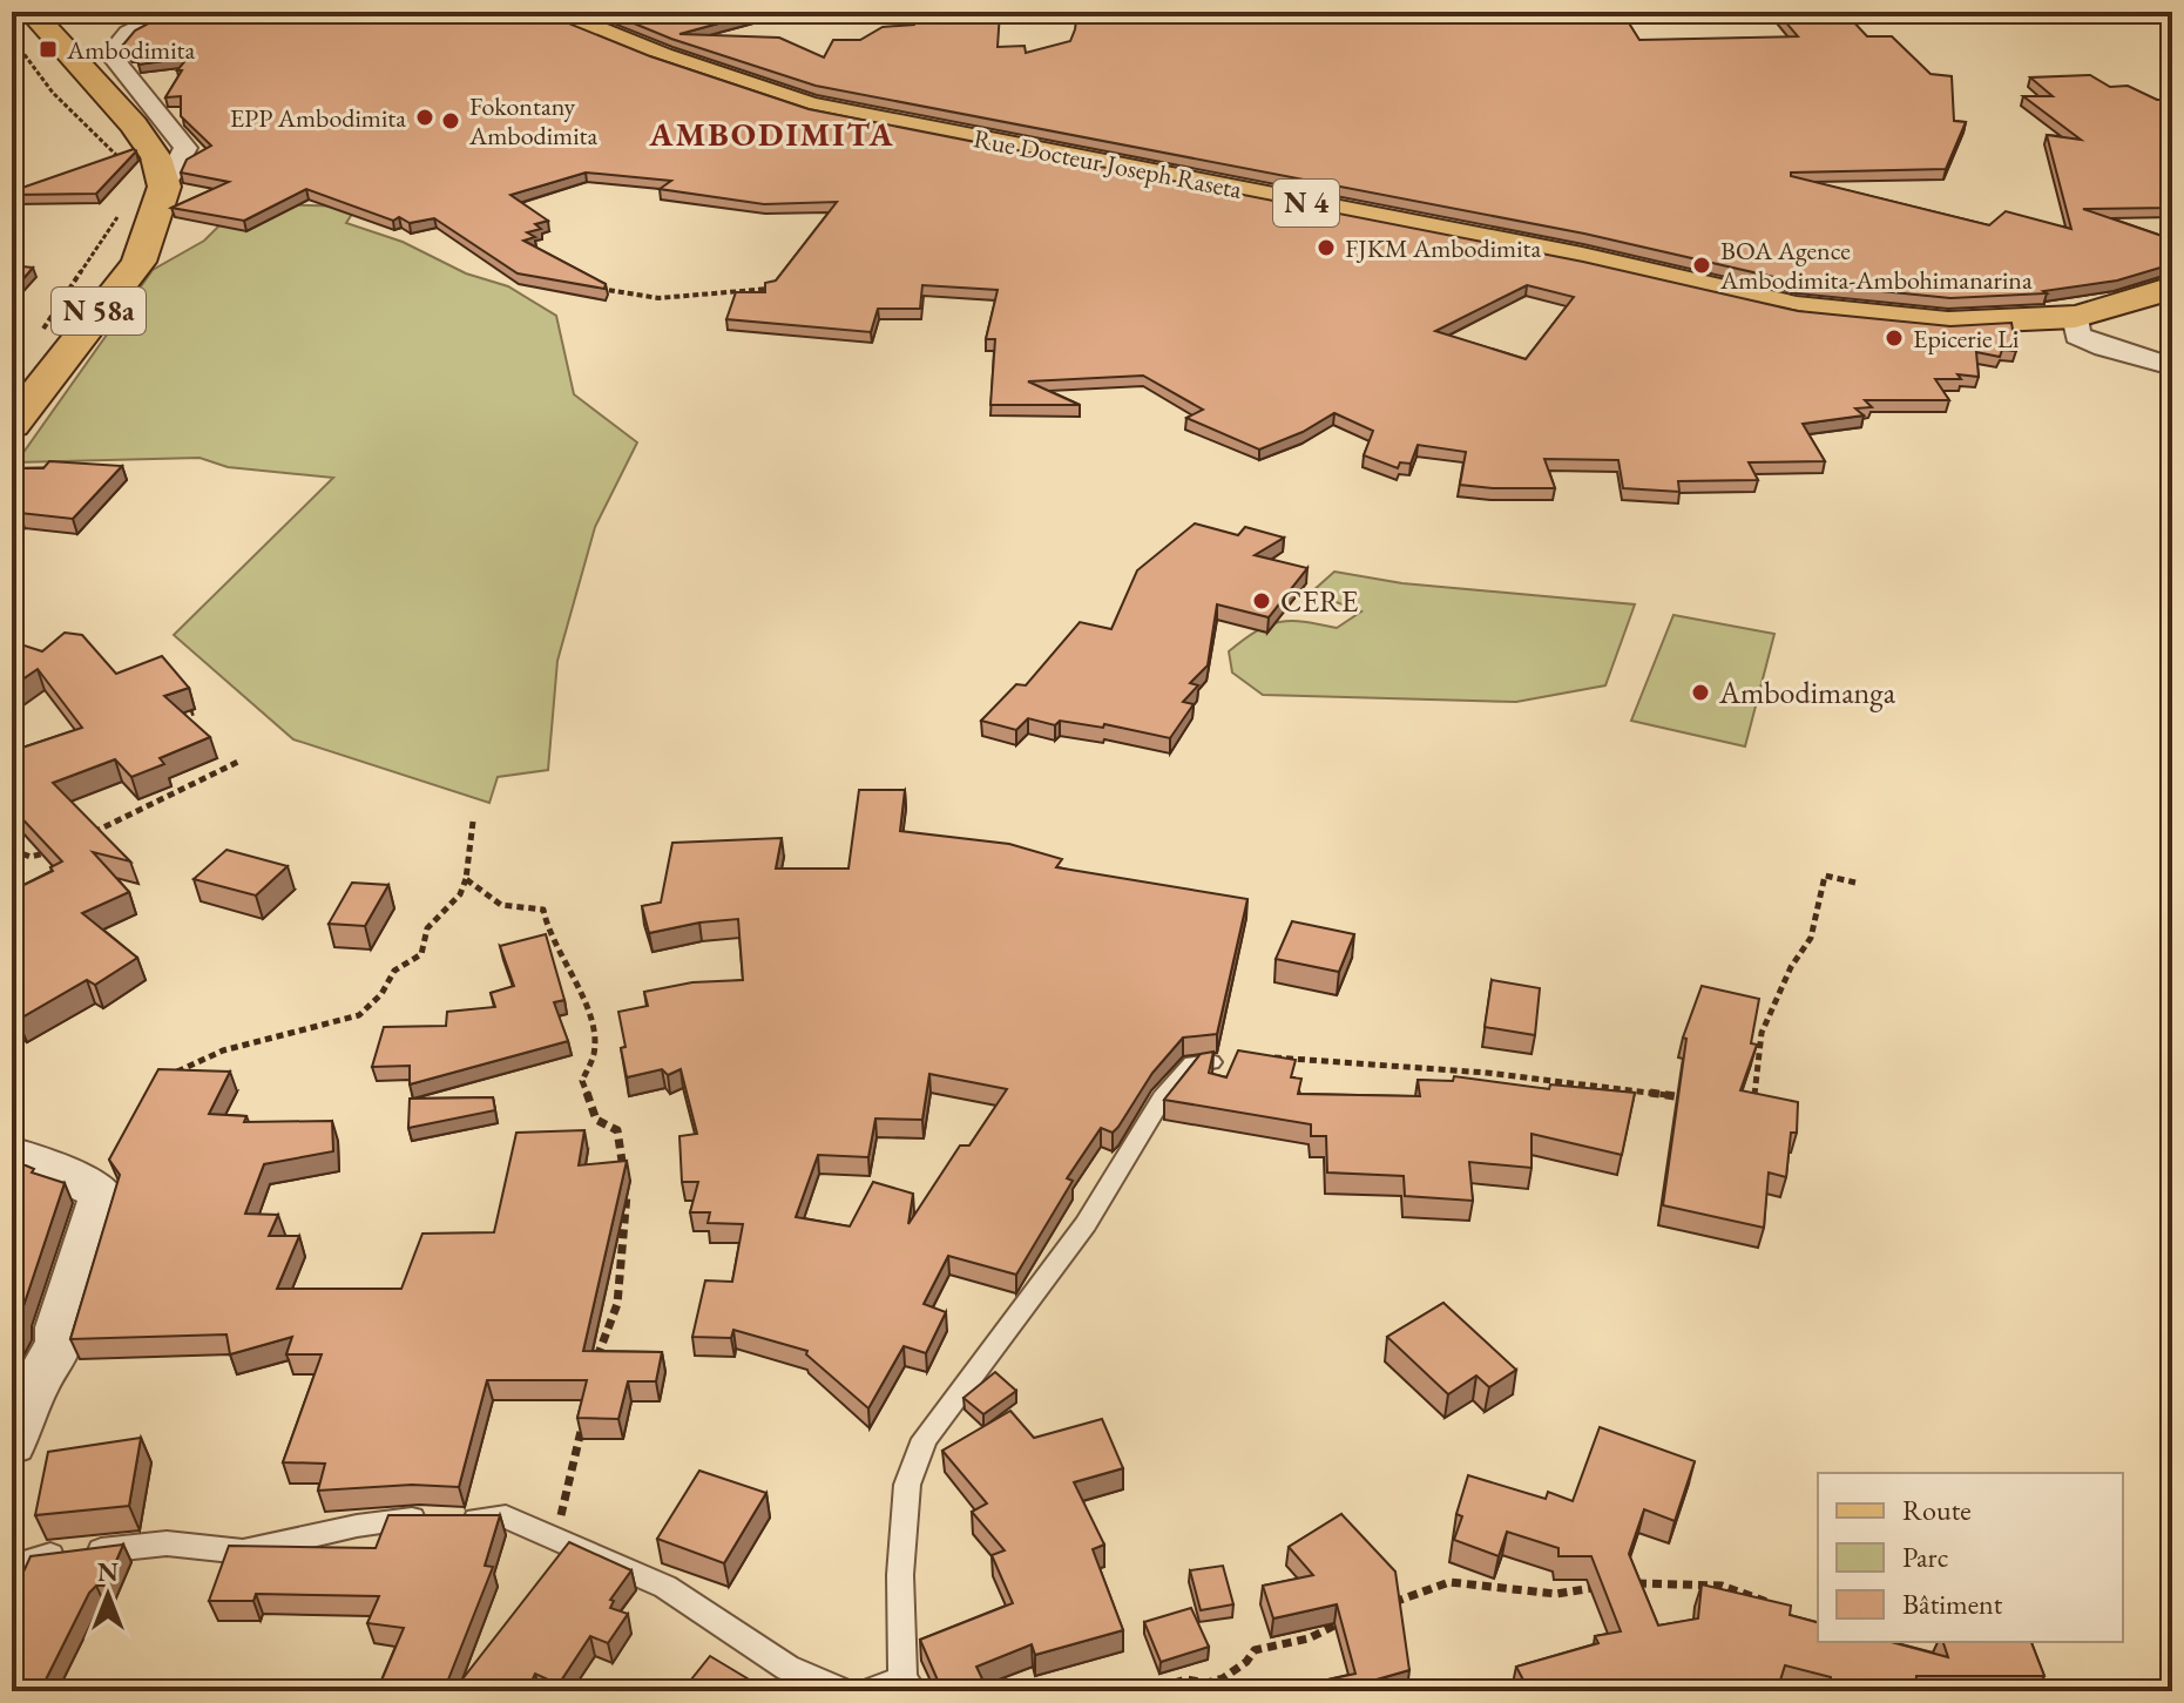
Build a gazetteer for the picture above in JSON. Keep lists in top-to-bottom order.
{
  "streets": {
    "main road": ["Rue Docteur Joseph Raseta", "N 4", "N 58a"]
  },
  "districts": ["AMBODIMITA"],
  "places": {
    "transit": ["Ambodimita"],
    "other": [
      "EPP Ambodimita",
      "Fokontany Ambodimita",
      "FJKM Ambodimita",
      "BOA Agence Ambodimita-Ambohimanarina",
      "Epicerie Li",
      "CERE",
      "Ambodimanga"
    ]
  },
  "legend": ["Route", "Parc", "Bâtiment"],
  "north": "top"
}
